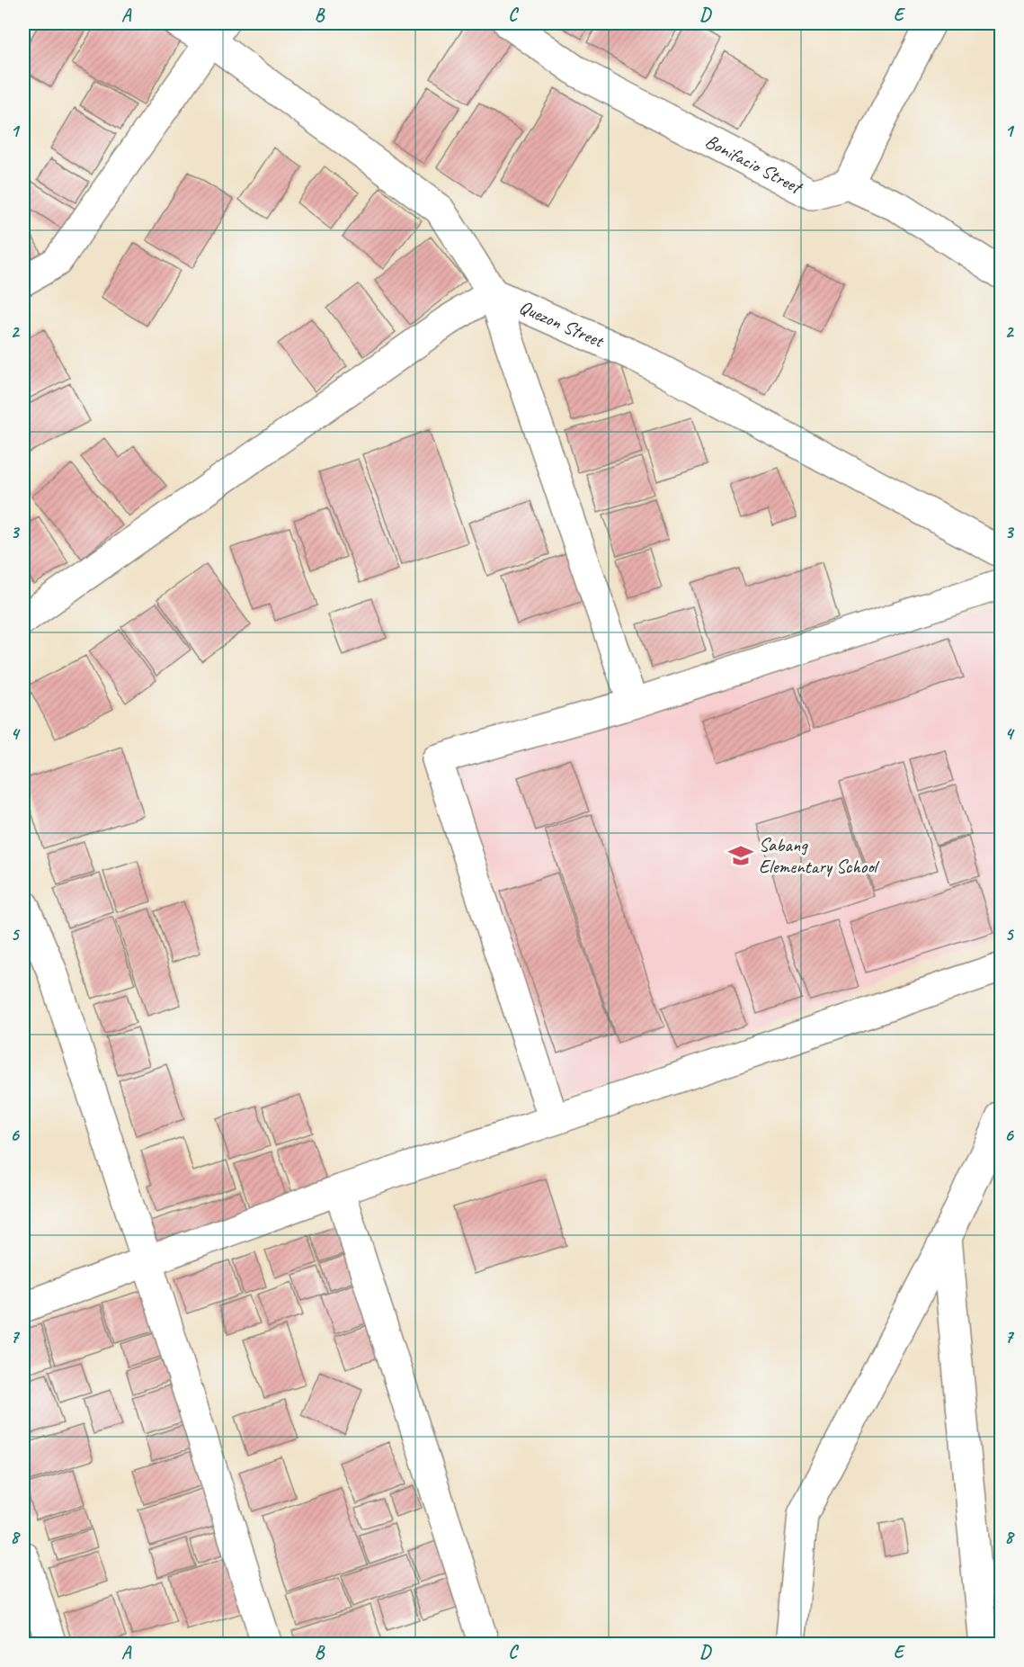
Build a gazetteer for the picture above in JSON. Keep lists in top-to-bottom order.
{
  "streets": {
    "street": ["Bonifacio Street", "Quezon Street"]
  },
  "places": {
    "school or university": ["Sabang Elementary School"]
  },
  "grid": {
    "columns": [
      "A",
      "B",
      "C",
      "D",
      "E"
    ],
    "rows": [
      "1",
      "2",
      "3",
      "4",
      "5",
      "6",
      "7",
      "8"
    ]
  }
}
